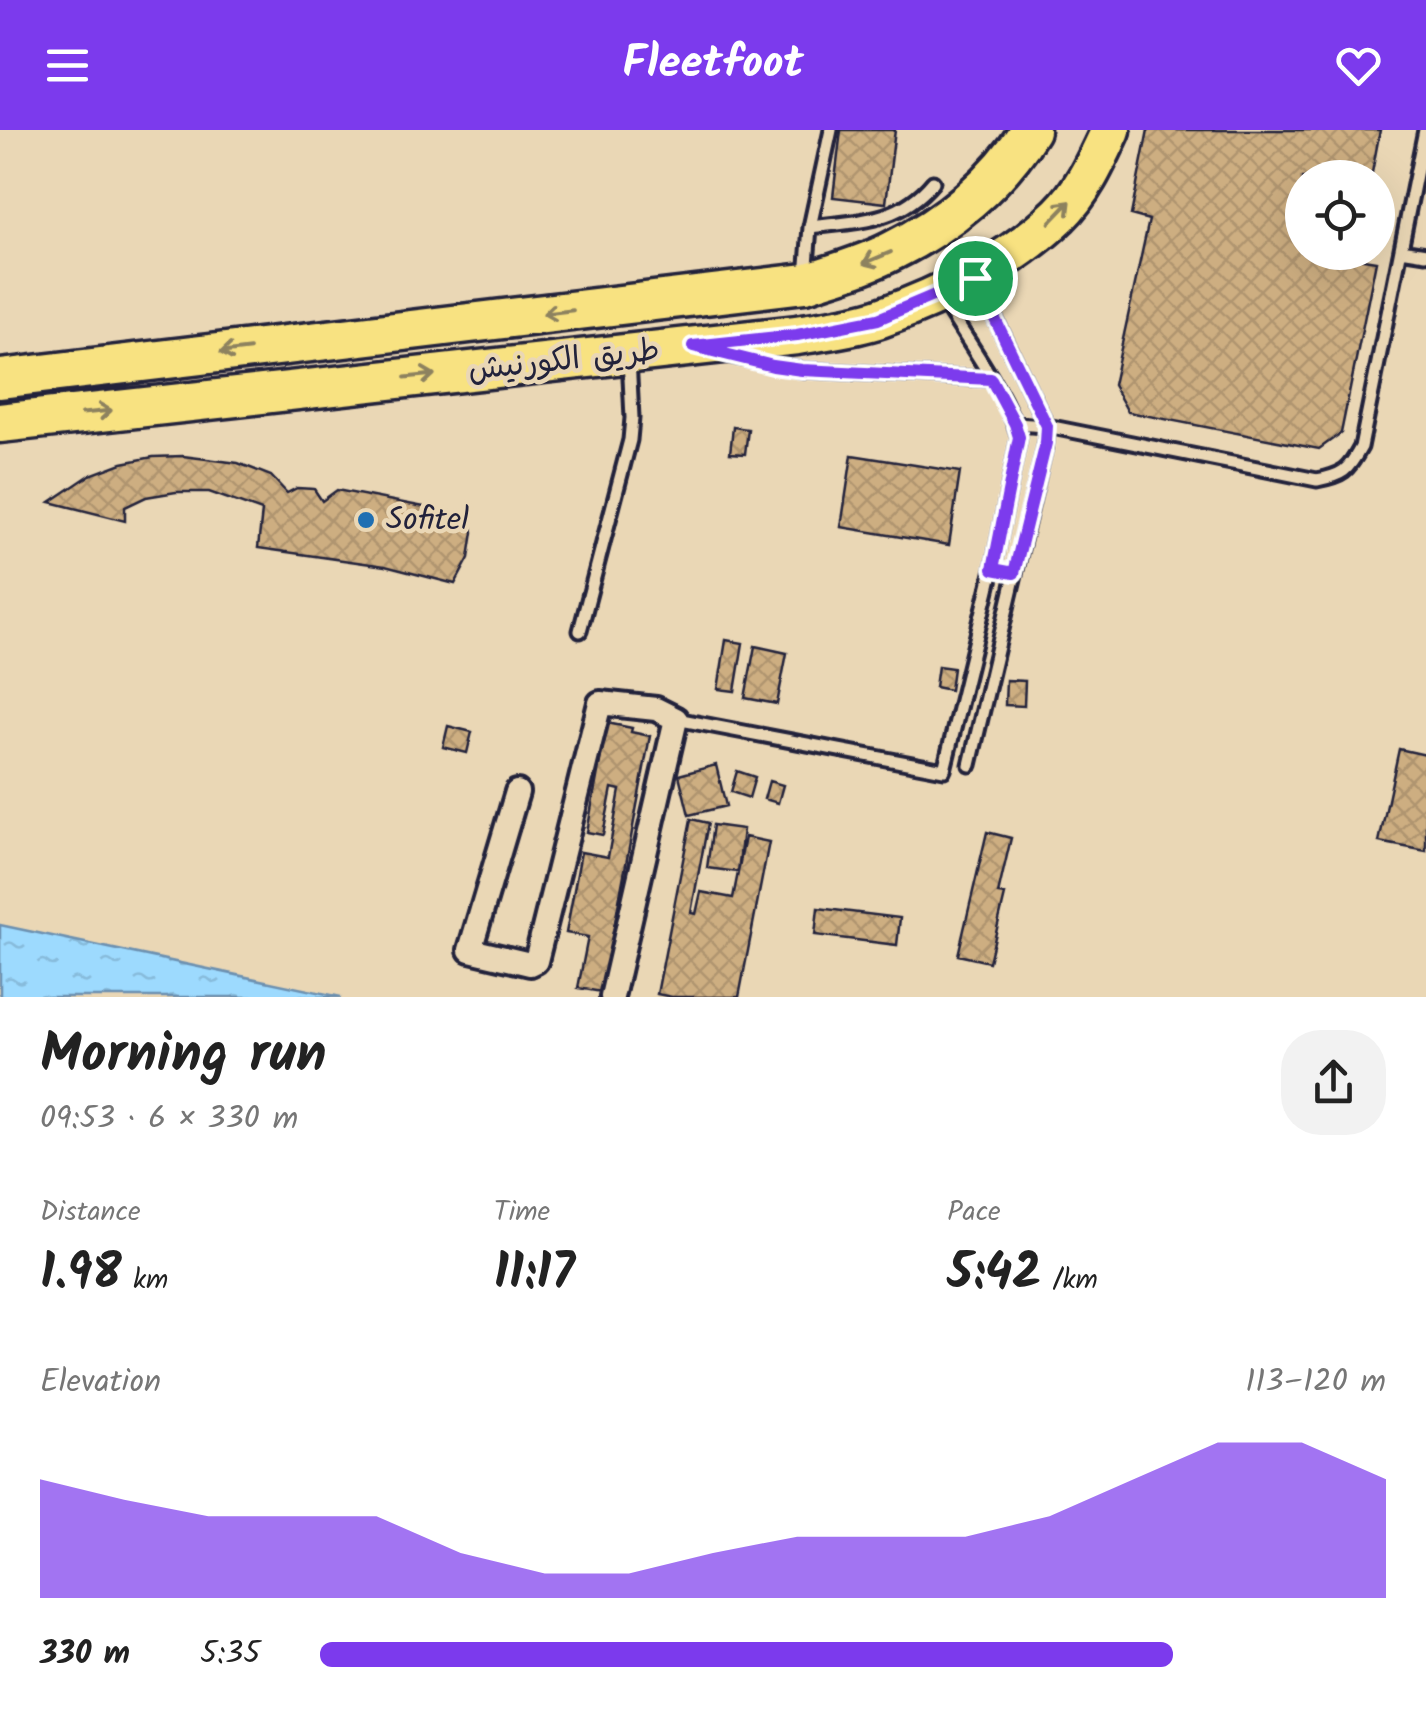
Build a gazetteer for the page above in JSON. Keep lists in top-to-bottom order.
{
  "streets": {
    "main road": ["طريق الكورنيش"]
  },
  "places": ["Sofitel"],
  "page": {
    "header": "Fleetfoot",
    "heading": ["Morning run", "09:53 · 6 × 330 m"],
    "stats": [
      ["Distance", "1.98 km"],
      ["Time", "11:17"],
      ["Pace", "5:42 /km"]
    ],
    "chart": ["Elevation", "113–120 m"],
    "list": [
      {
        "name": "330 m",
        "note": "5:35"
      }
    ]
  }
}
